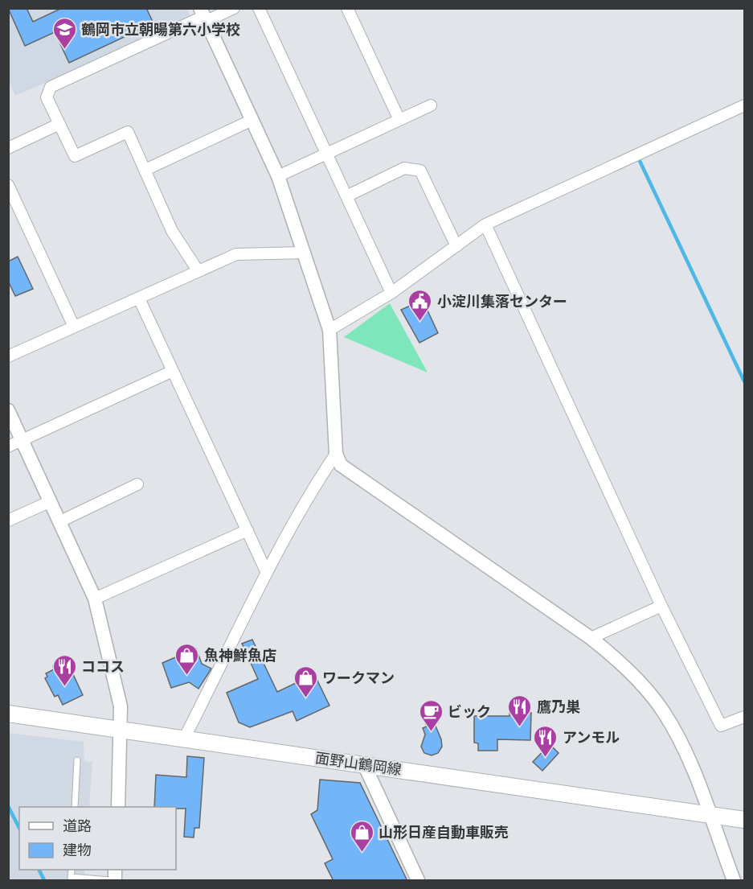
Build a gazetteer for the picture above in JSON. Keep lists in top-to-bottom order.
{
  "streets": {
    "main road": ["面野山鶴岡線"]
  },
  "places": {
    "school or university": ["鶴岡市立朝暘第六小学校"],
    "public building": ["小淀川集落センター"],
    "shop": ["魚神鮮魚店", "ワークマン", "山形日産自動車販売"],
    "restaurant": ["ココス", "鷹乃巣", "アンモル"],
    "cafe": ["ビック"]
  },
  "legend": ["道路", "建物"]
}
